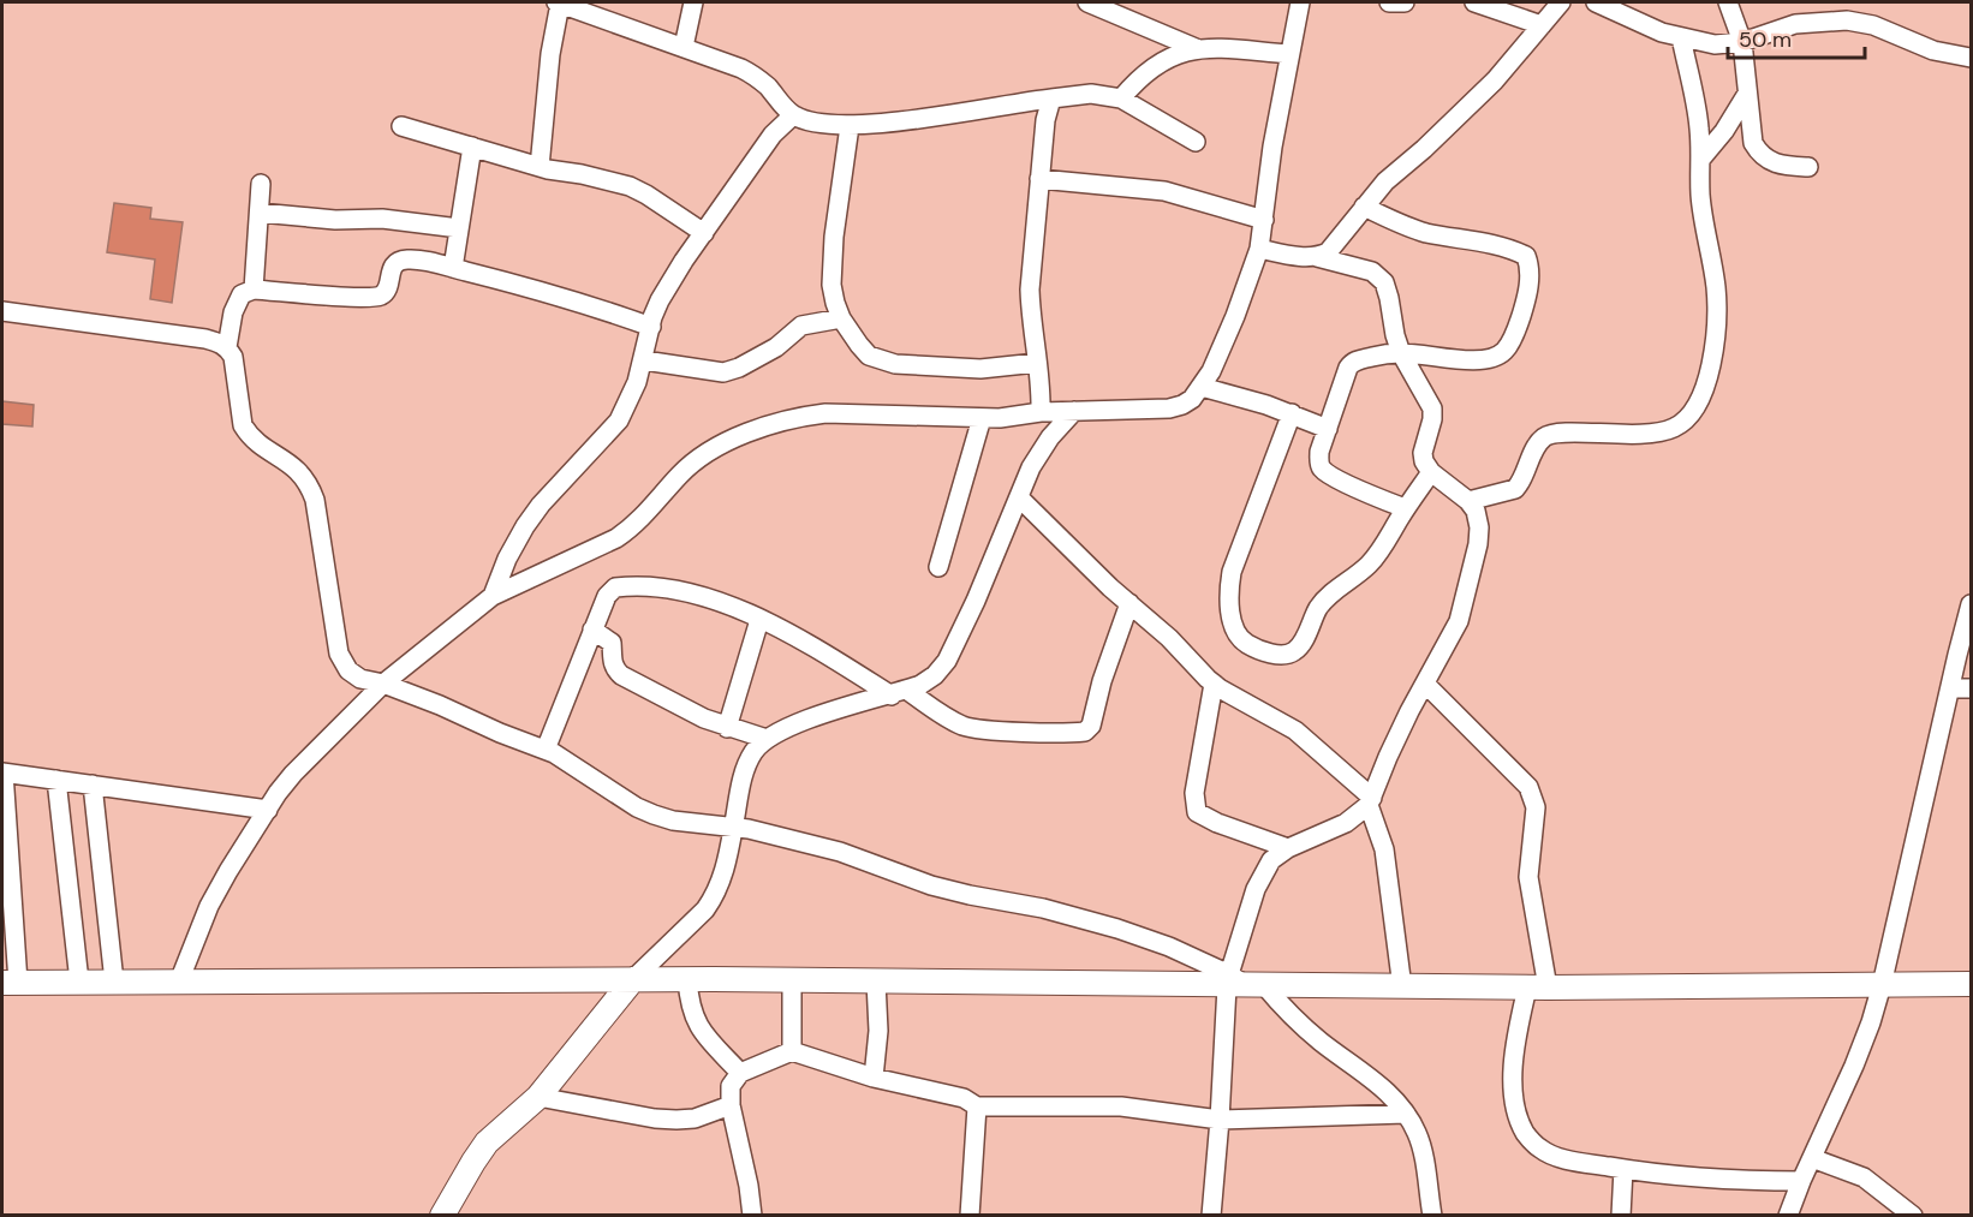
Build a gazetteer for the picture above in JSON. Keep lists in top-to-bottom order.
{
  "scale_bar": "50 m"
}
